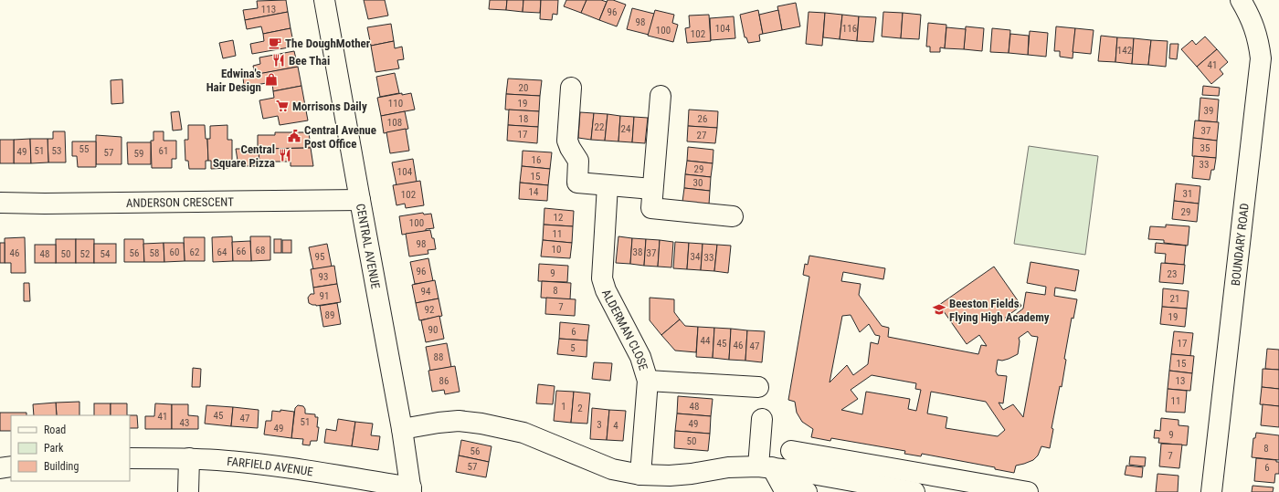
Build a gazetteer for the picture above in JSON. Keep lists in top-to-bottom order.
{
  "streets": {
    "street": [
      "ANDERSON CRESCENT",
      "BOUNDARY ROAD",
      "CENTRAL AVENUE",
      "ALDERMAN CLOSE",
      "FARFIELD AVENUE"
    ]
  },
  "crossings": [
    ["ANDERSON CRESCENT", "CENTRAL AVENUE"],
    ["CENTRAL AVENUE", "FARFIELD AVENUE"]
  ],
  "places": {
    "cafe": ["The DoughMother"],
    "restaurant": ["Bee Thai", "Central Square Pizza"],
    "shop": ["Edwina's Hair Design"],
    "supermarket": ["Morrisons Daily"],
    "public building": ["Central Avenue Post Office"],
    "school or university": ["Beeston Fields Flying High Academy"]
  },
  "house_numbers": [
    "113",
    "96",
    "98",
    "104",
    "116",
    "100",
    "102",
    "142",
    "41",
    "20",
    "110",
    "19",
    "39",
    "18",
    "26",
    "108",
    "22",
    "24",
    "37",
    "17",
    "27",
    "35",
    "55",
    "51",
    "53",
    "61",
    "49",
    "57",
    "59",
    "16",
    "33",
    "29",
    "104",
    "15",
    "30",
    "14",
    "31",
    "102",
    "29",
    "12",
    "100",
    "11",
    "98",
    "10",
    "68",
    "66",
    "60",
    "62",
    "64",
    "38",
    "46",
    "56",
    "58",
    "37",
    "48",
    "50",
    "52",
    "54",
    "95",
    "34",
    "33",
    "96",
    "9",
    "23",
    "93",
    "8",
    "94",
    "91",
    "21",
    "7",
    "92",
    "89",
    "19",
    "90",
    "6",
    "44",
    "45",
    "17",
    "46",
    "47",
    "5",
    "88",
    "15",
    "86",
    "13",
    "11",
    "1",
    "48",
    "2",
    "45",
    "41",
    "47",
    "51",
    "43",
    "49",
    "3",
    "4",
    "49",
    "9",
    "50",
    "8",
    "56",
    "7",
    "57",
    "6"
  ],
  "legend": ["Road", "Park", "Building"]
}
